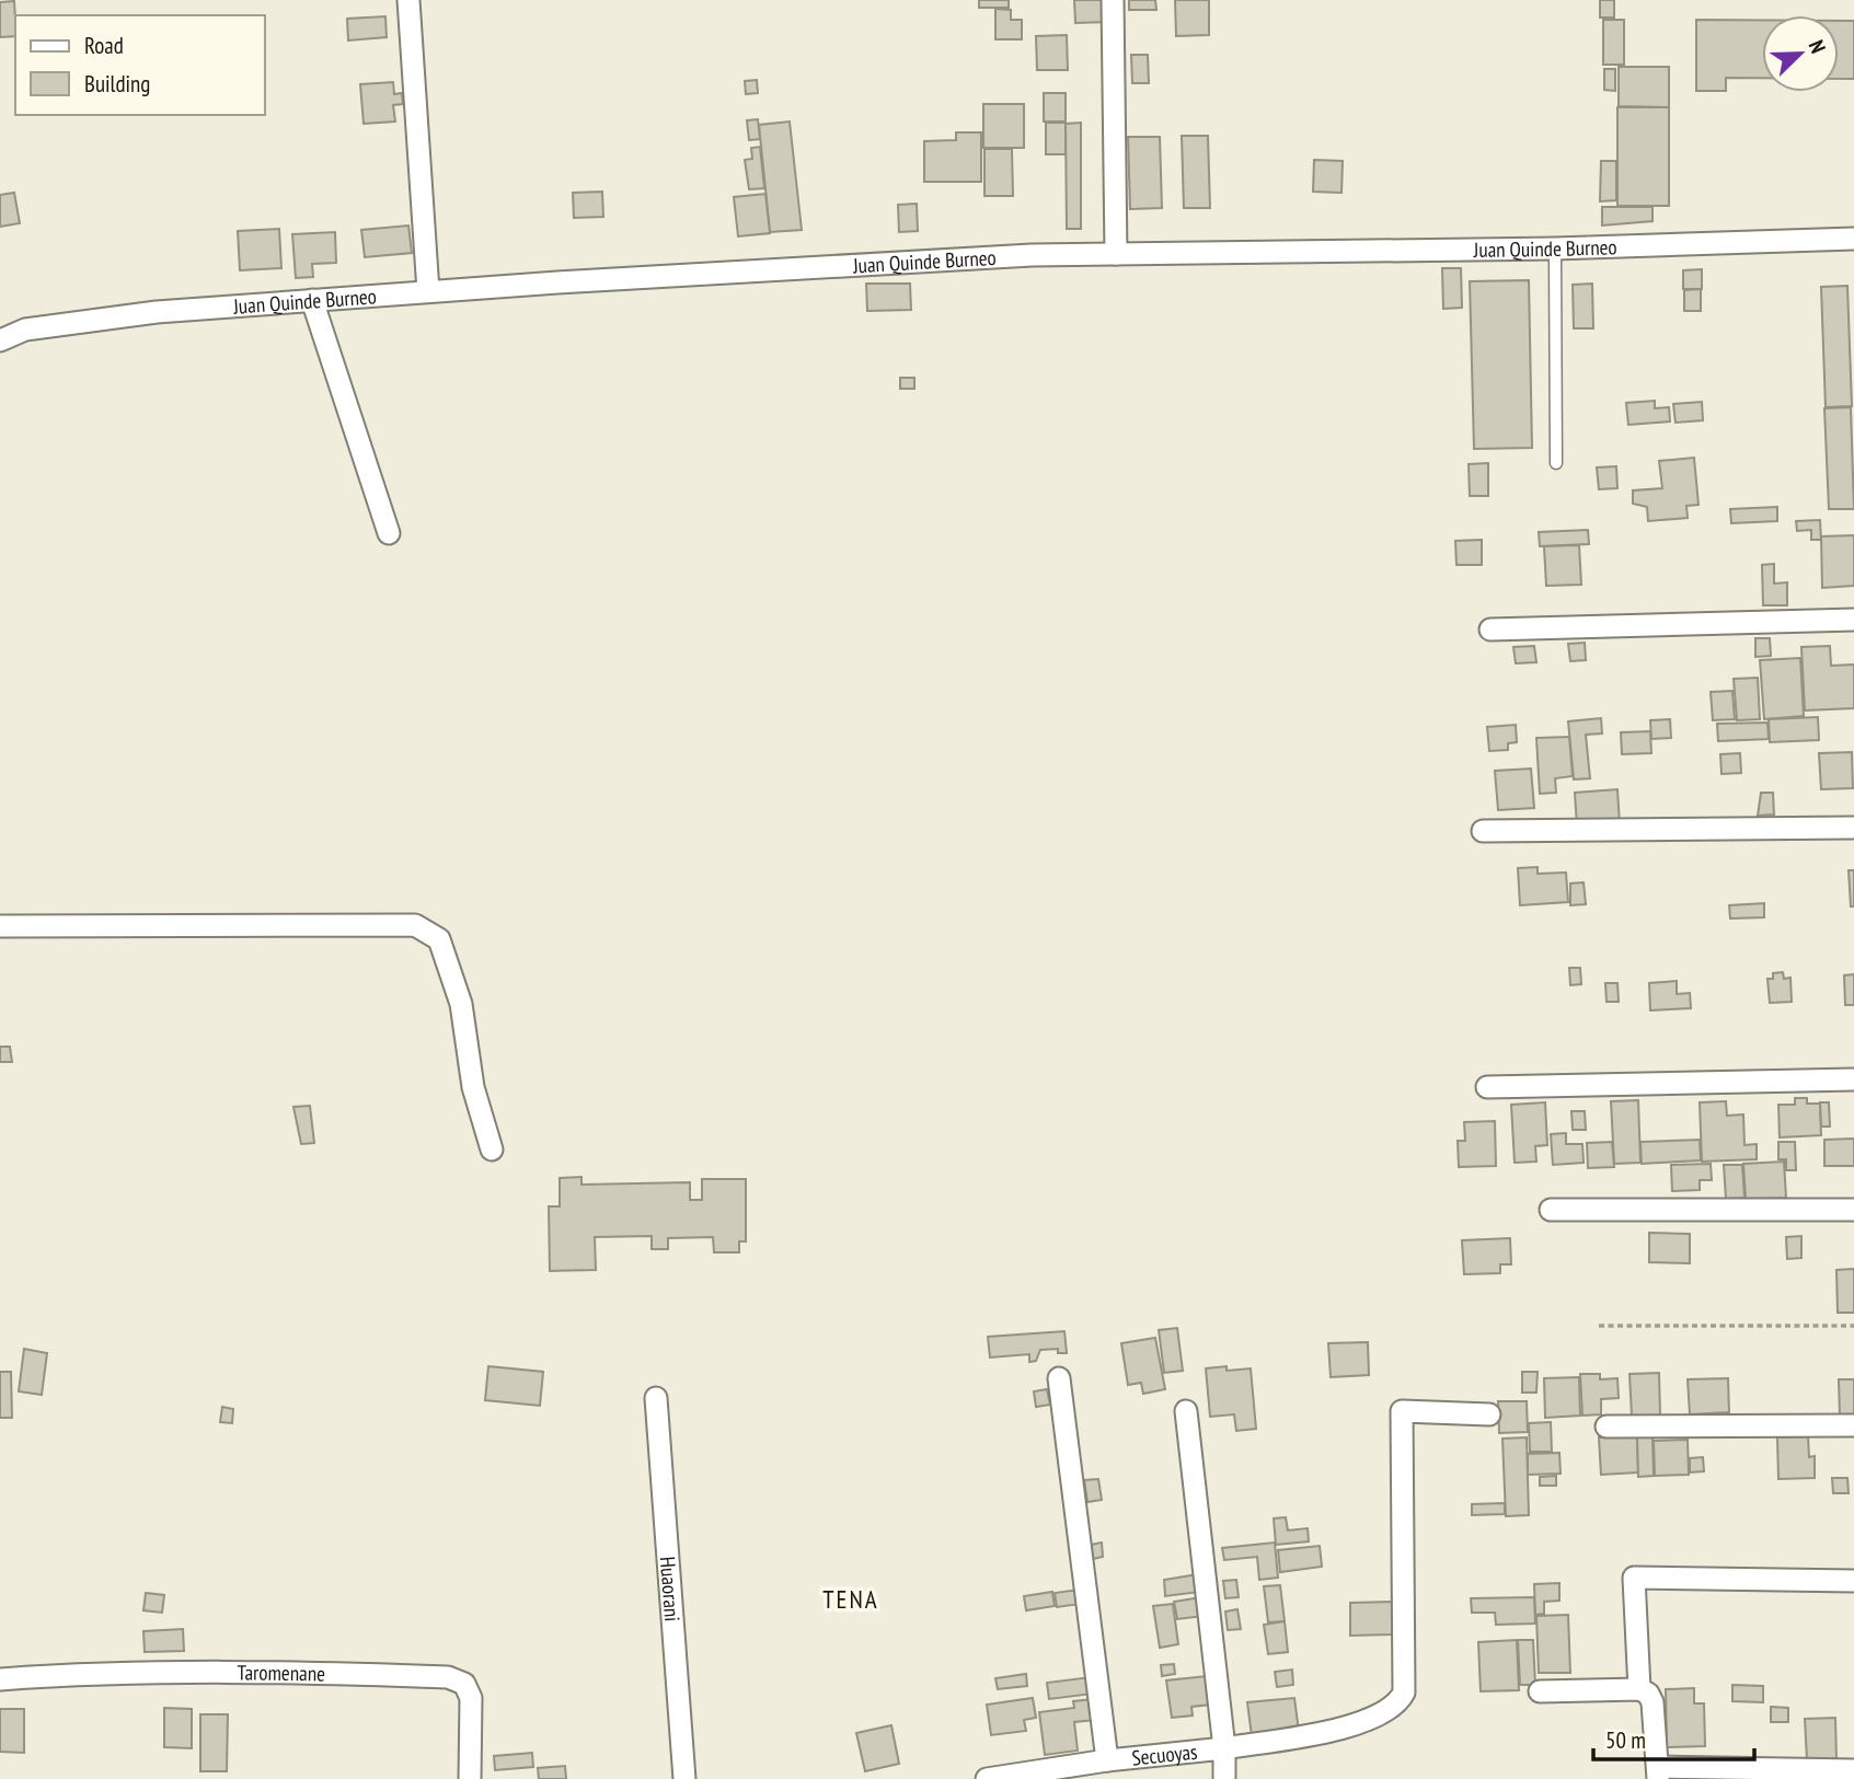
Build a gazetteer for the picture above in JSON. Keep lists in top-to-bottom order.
{
  "streets": {
    "street": [
      "Juan Quinde Burneo",
      "Huaorani",
      "Taromenane",
      "Secuoyas"
    ]
  },
  "districts": ["TENA"],
  "legend": ["Road", "Building"],
  "scale_bar": "50 m",
  "north": "top right"
}
